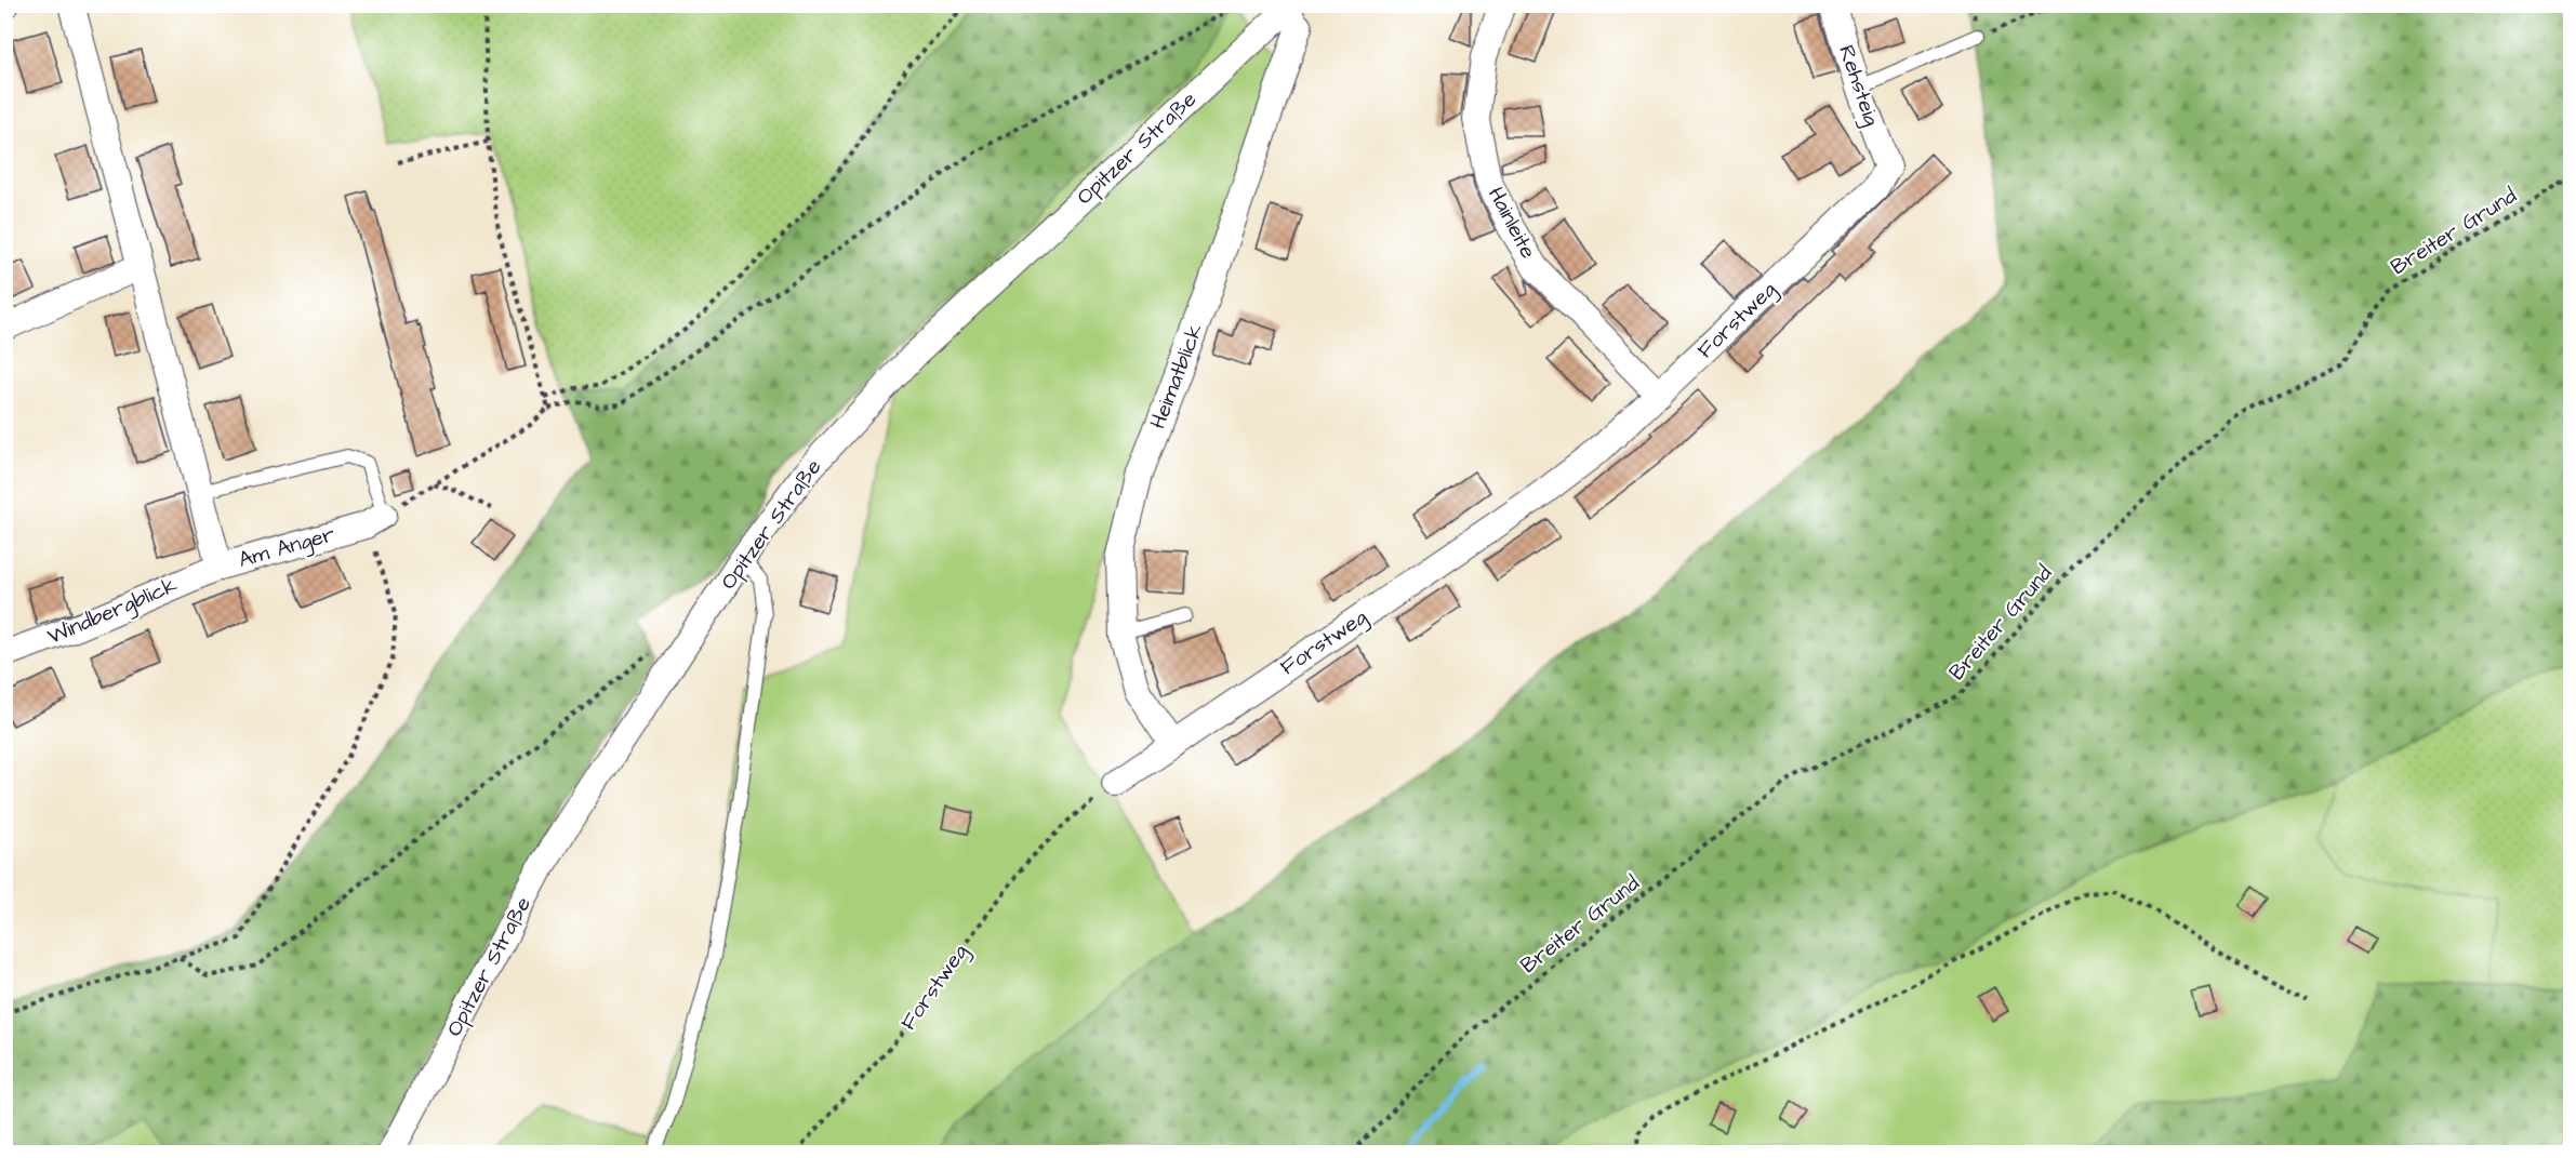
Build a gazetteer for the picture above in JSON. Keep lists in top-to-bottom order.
{
  "streets": {
    "street": [
      "Rehsteig",
      "Opitzer Straße",
      "Hainleite",
      "Forstweg",
      "Heimatblick",
      "Am Anger",
      "Windbergblick"
    ],
    "path": ["Breiter Grund"]
  },
  "crossings": [
    ["Rehsteig", "Forstweg"],
    ["Opitzer Straße", "Heimatblick"],
    ["Hainleite", "Forstweg"],
    ["Forstweg", "Heimatblick"],
    ["Am Anger", "Windbergblick"]
  ]
}
